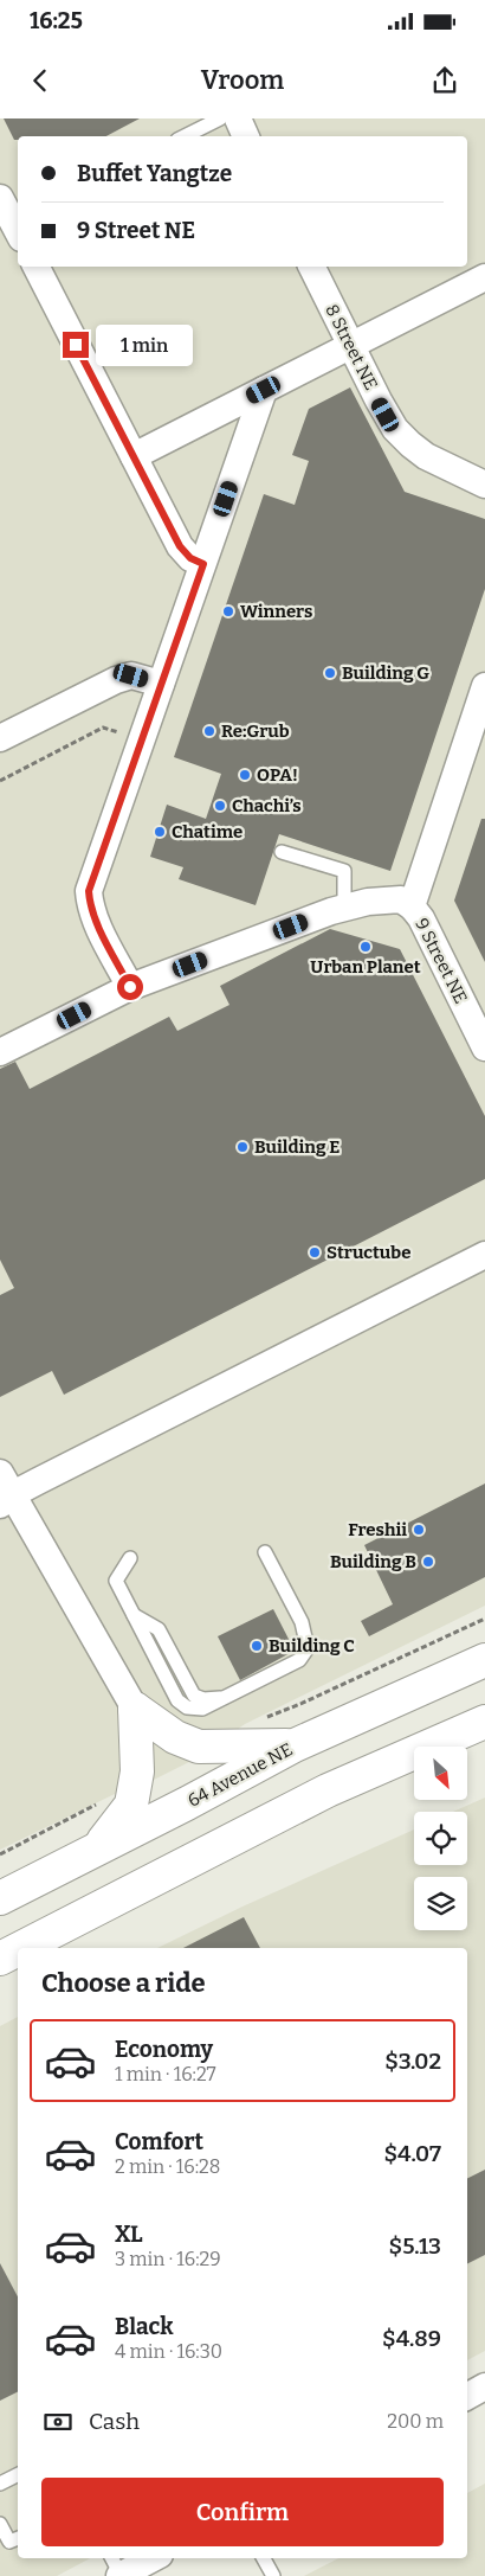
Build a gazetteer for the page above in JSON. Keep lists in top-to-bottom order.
{
  "streets": {
    "street": ["8 Street NE", "9 Street NE", "64 Avenue NE"]
  },
  "places": [
    "Winners",
    "Building G",
    "Re:Grub",
    "OPA!",
    "Chachi’s",
    "Chatime",
    "Urban Planet",
    "Building E",
    "Structube",
    "Freshii",
    "Building B",
    "Building C"
  ],
  "north": "bottom right",
  "page": {
    "status": "16:25",
    "header": "Vroom",
    "banner": ["Buffet Yangtze", "9 Street NE"],
    "bubble": "1 min",
    "heading": "Choose a ride",
    "list": [
      {
        "name": "Economy",
        "note": "1 min · 16:27",
        "value": "$3.02"
      },
      {
        "name": "Comfort",
        "note": "2 min · 16:28",
        "value": "$4.07"
      },
      {
        "name": "XL",
        "note": "3 min · 16:29",
        "value": "$5.13"
      },
      {
        "name": "Black",
        "note": "4 min · 16:30",
        "value": "$4.89"
      }
    ],
    "pay": ["Cash", "200 m"],
    "buttons": "Confirm"
  }
}
